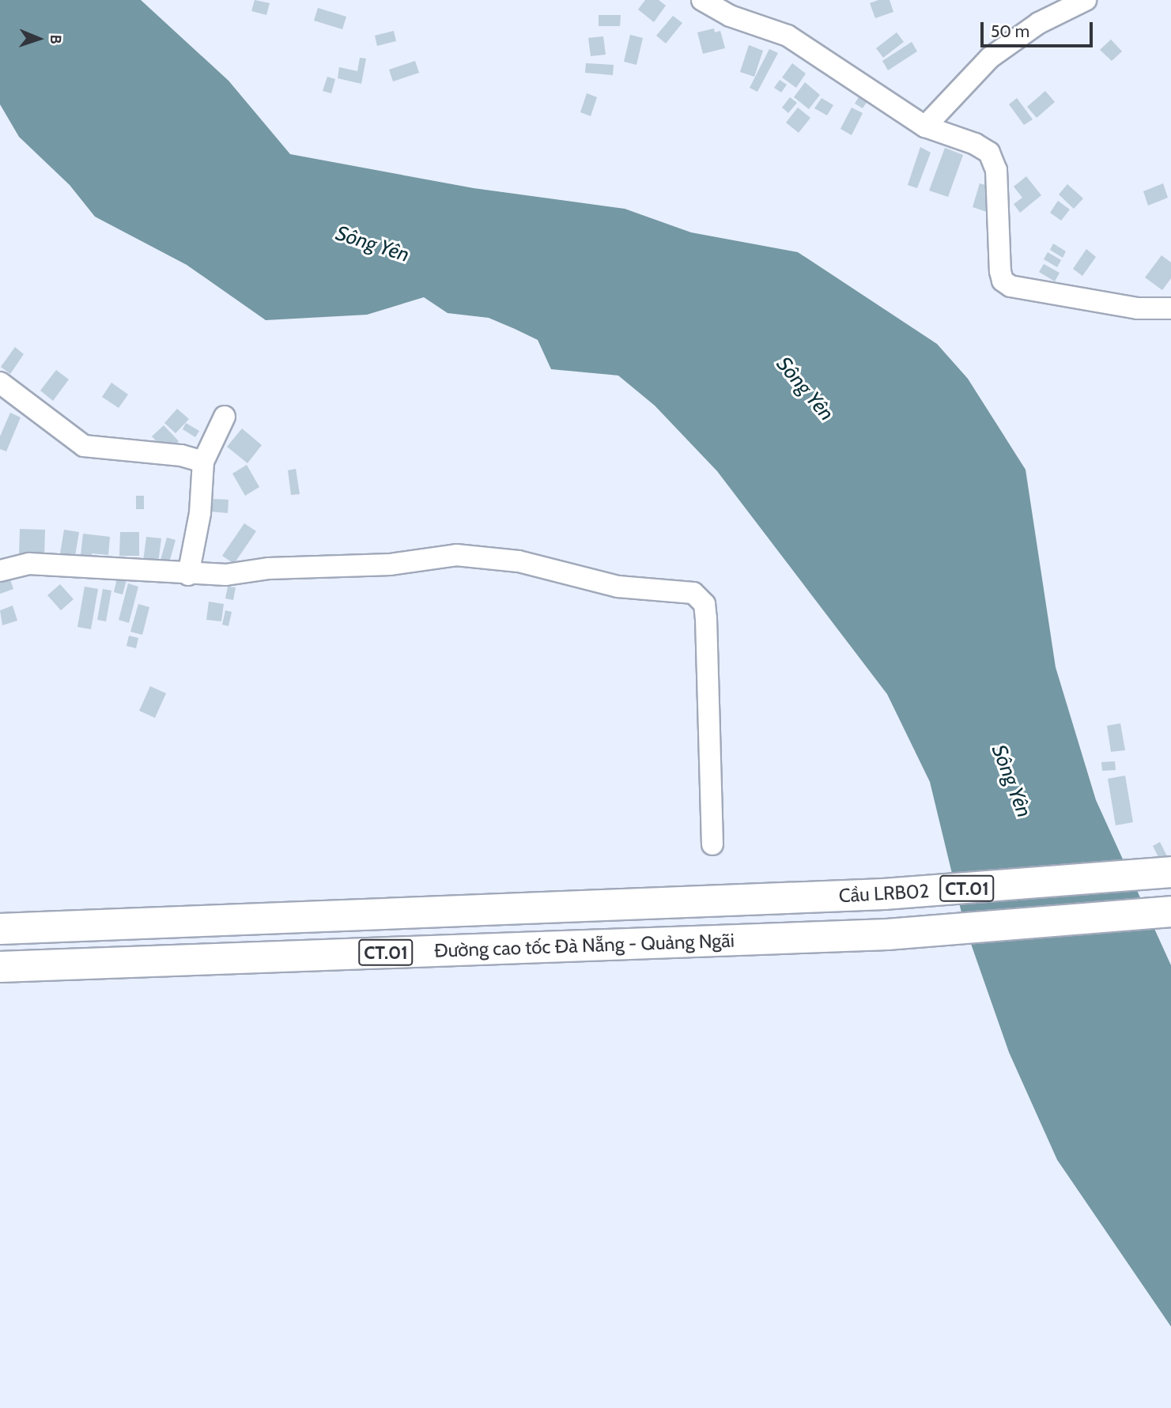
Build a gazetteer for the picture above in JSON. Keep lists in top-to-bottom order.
{
  "streets": {
    "highway": ["CT.01", "Cầu LRB02", "Đường cao tốc Đà Nẵng - Quảng Ngãi"]
  },
  "crossings": [
    ["Cầu LRB02", "Đường cao tốc Đà Nẵng - Quảng Ngãi"]
  ],
  "water": ["Sông Yên"],
  "scale_bar": "50 m",
  "north": "right"
}
